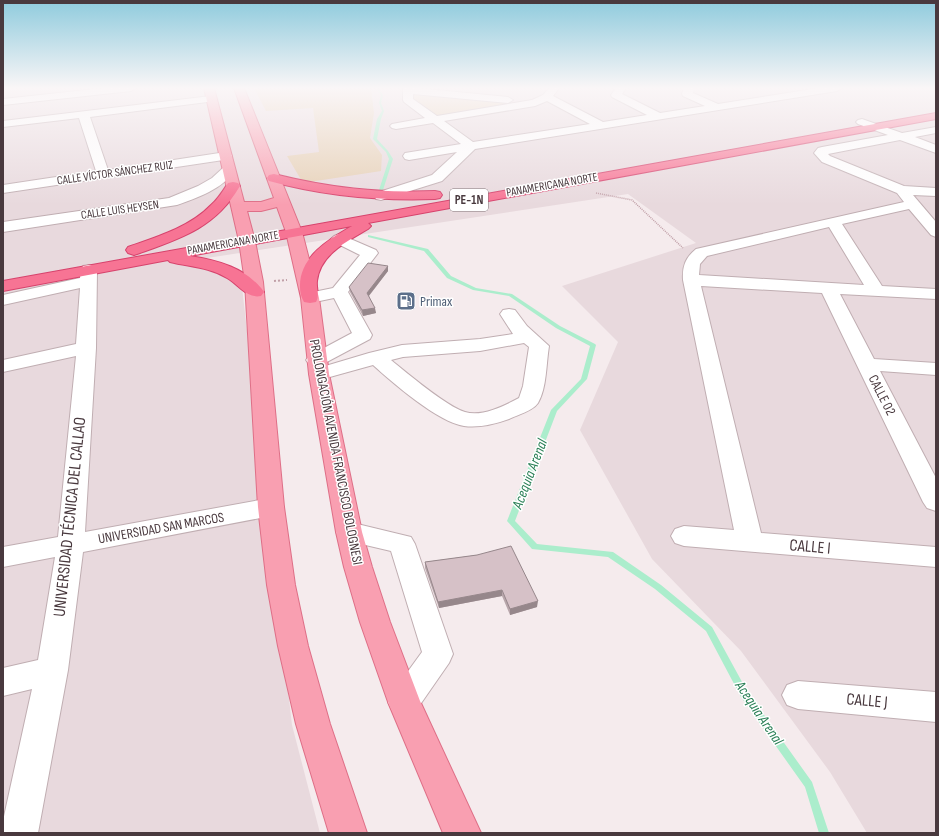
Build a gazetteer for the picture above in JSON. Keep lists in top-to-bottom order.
{
  "streets": {
    "highway": ["PANAMERICANA NORTE", "PE-1N"],
    "main road": ["PROLONGACIÓN AVENIDA FRANCISCO BOLOGNESI"],
    "street": [
      "CALLE VÍCTOR SÁNCHEZ RUIZ",
      "CALLE LUIS HEYSEN",
      "CALLE 02",
      "UNIVERSIDAD TÉCNICA DEL CALLAO",
      "UNIVERSIDAD SAN MARCOS",
      "CALLE I",
      "CALLE J"
    ]
  },
  "crossings": [
    ["CALLE VÍCTOR SÁNCHEZ RUIZ", "CALLE LUIS HEYSEN"],
    ["PANAMERICANA NORTE", "PROLONGACIÓN AVENIDA FRANCISCO BOLOGNESI"],
    ["PANAMERICANA NORTE", "UNIVERSIDAD TÉCNICA DEL CALLAO"],
    ["UNIVERSIDAD TÉCNICA DEL CALLAO", "UNIVERSIDAD SAN MARCOS"]
  ],
  "water": ["Acequia Arenal"],
  "places": {
    "fuel station": ["Primax"]
  }
}
